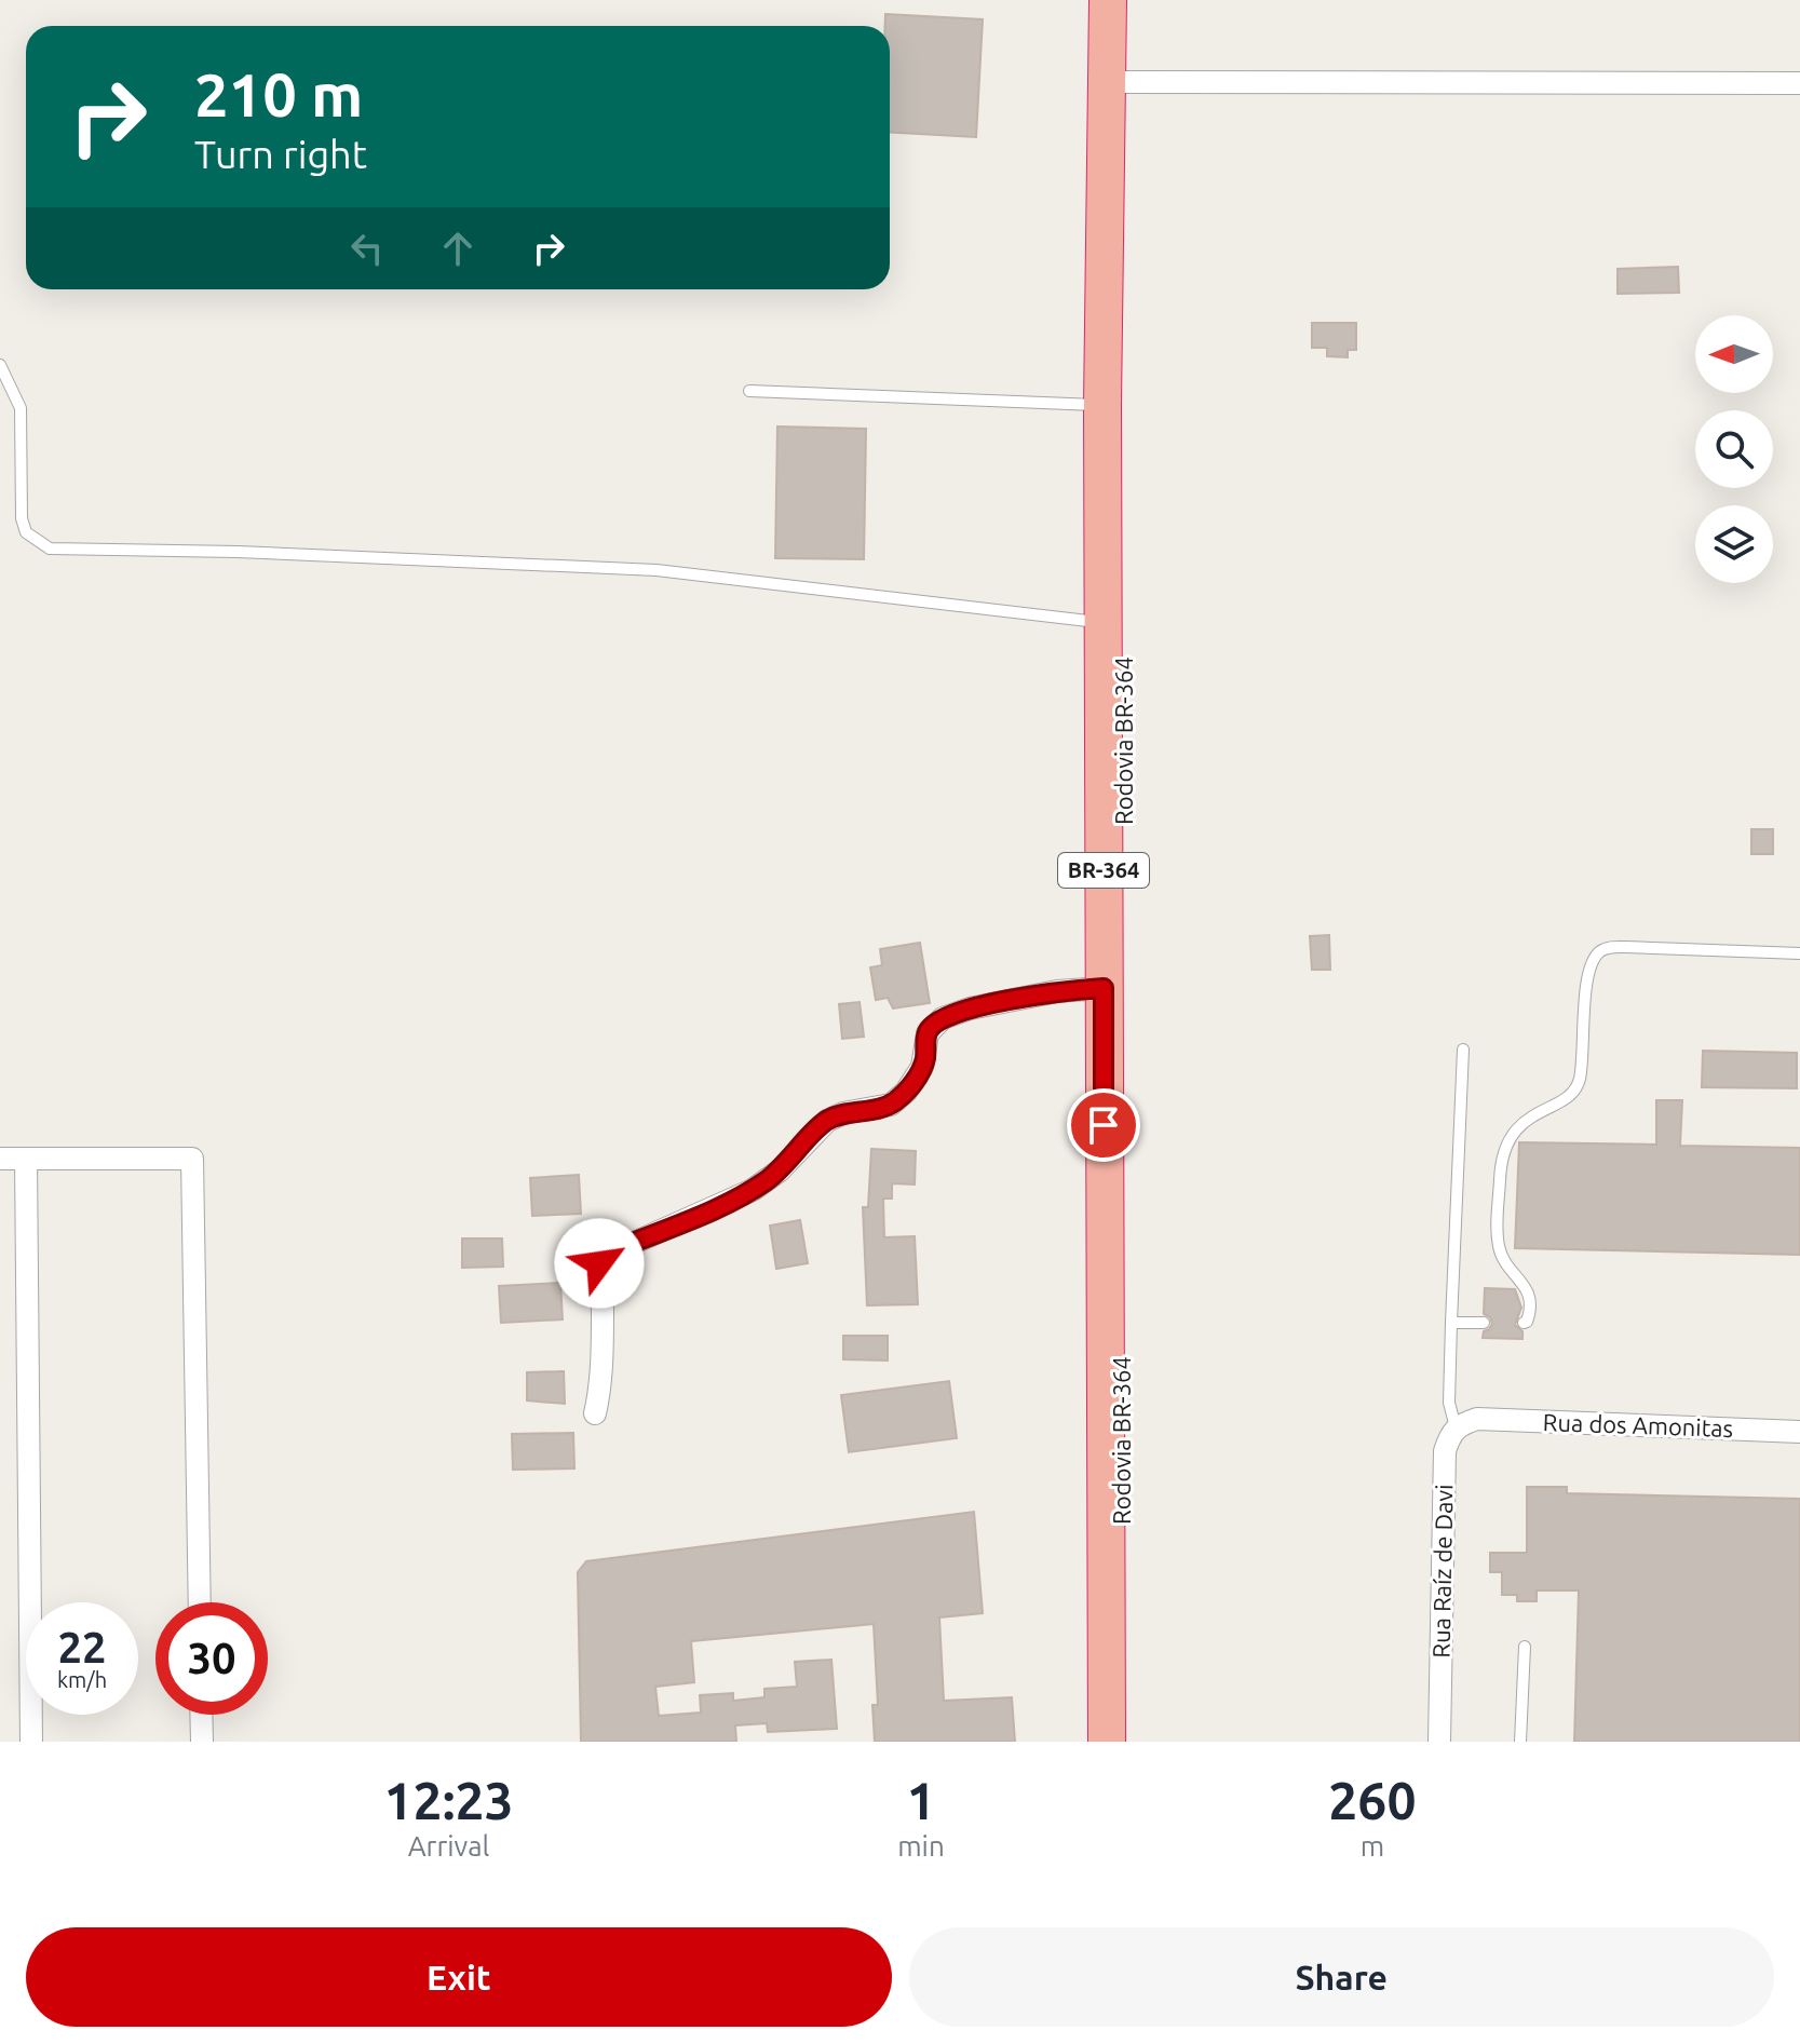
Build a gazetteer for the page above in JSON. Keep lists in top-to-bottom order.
{
  "streets": {
    "highway": ["Rodovia BR-364", "BR-364"],
    "street": ["Rua dos Amonitas", "Rua Raíz de Davi"]
  },
  "crossings": [
    ["Rua dos Amonitas", "Rua Raíz de Davi"]
  ],
  "north": "left",
  "page": {
    "turn": ["210 m", "Turn right"],
    "speed": "22 km/h",
    "limit": "30",
    "eta": [
      "12:23",
      "Arrival",
      "1",
      "min",
      "260",
      "m"
    ],
    "buttons": ["Exit", "Share"]
  }
}
